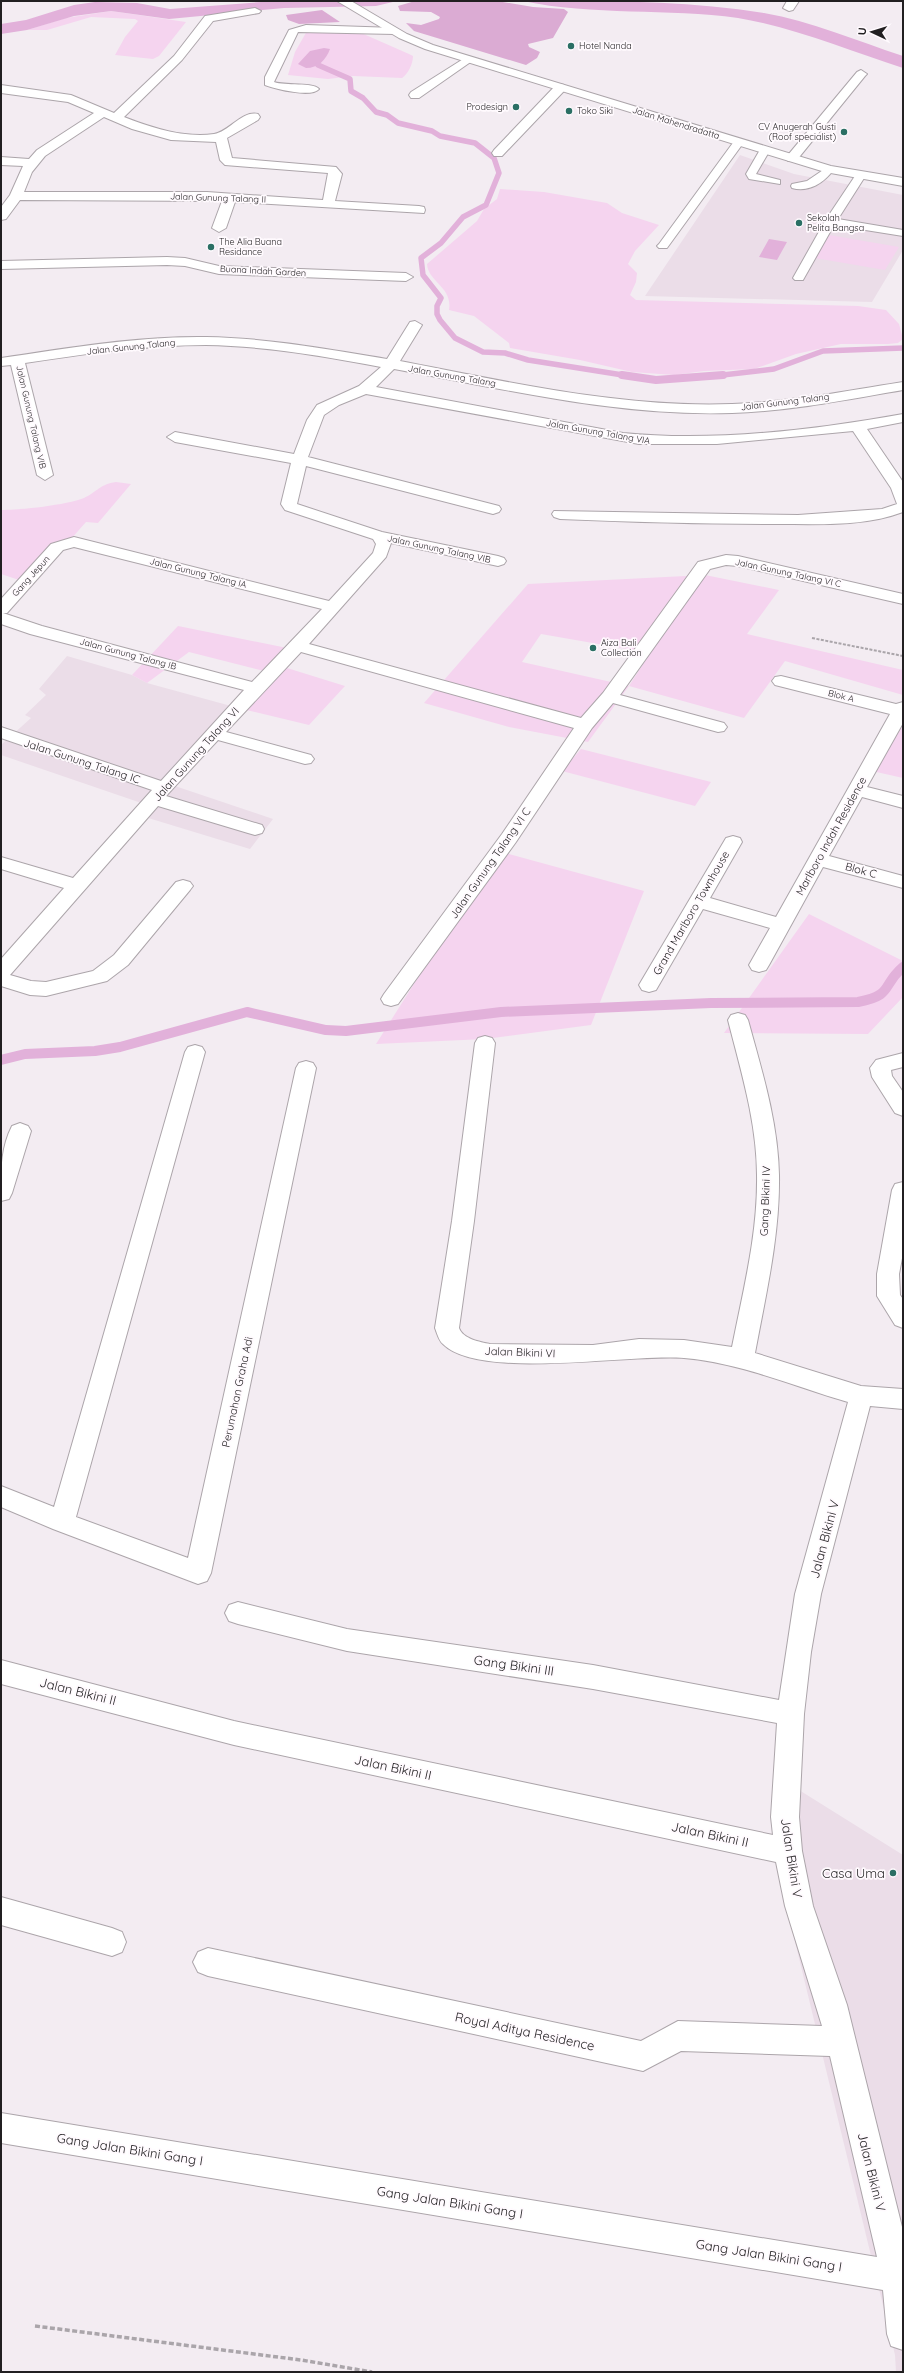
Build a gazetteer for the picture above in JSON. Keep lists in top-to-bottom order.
{
  "streets": {
    "main road": [
      "Jalan Mahendradatta",
      "Jalan Gunung Talang II",
      "Buana Indah Garden",
      "Jalan Gunung Talang",
      "Jalan Gunung Talang VIB",
      "Jalan Gunung Talang VIA",
      "Jalan Gunung Talang IA",
      "Jalan Gunung Talang VI C",
      "Gang Jepun",
      "Jalan Gunung Talang IB",
      "Blok A",
      "Jalan Gunung Talang VI",
      "Jalan Gunung Talang IC",
      "Marlboro Indah Residence",
      "Blok C",
      "Grand Marlboro Townhouse",
      "Gang Bikini IV",
      "Jalan Bikini VI",
      "Perumahan Graha Adi",
      "Jalan Bikini V",
      "Gang Bikini III",
      "Jalan Bikini II",
      "Royal Aditya Residence",
      "Gang Jalan Bikini Gang I"
    ]
  },
  "crossings": [
    ["Jalan Gunung Talang", "Jalan Gunung Talang VIB"],
    ["Jalan Gunung Talang VIB", "Jalan Gunung Talang VI"],
    ["Jalan Gunung Talang IA", "Gang Jepun"],
    ["Jalan Gunung Talang IA", "Jalan Gunung Talang VI"],
    ["Jalan Gunung Talang IB", "Jalan Gunung Talang VI"],
    ["Blok A", "Marlboro Indah Residence"],
    ["Jalan Gunung Talang VI", "Jalan Gunung Talang IC"],
    ["Marlboro Indah Residence", "Blok C"],
    ["Gang Bikini IV", "Jalan Bikini VI"],
    ["Jalan Bikini VI", "Jalan Bikini V"],
    ["Jalan Bikini V", "Gang Bikini III"],
    ["Jalan Bikini V", "Jalan Bikini II"],
    ["Jalan Bikini V", "Royal Aditya Residence"],
    ["Jalan Bikini V", "Gang Jalan Bikini Gang I"]
  ],
  "places": [
    "Hotel Nanda",
    "Prodesign",
    "Toko Siki",
    "CV Anugerah Gusti (Roof specialist)",
    "Sekolah Pelita Bangsa",
    "The Alia Buana Residance",
    "Aiza Bali Collection",
    "Casa Uma"
  ],
  "north": "left"
}
